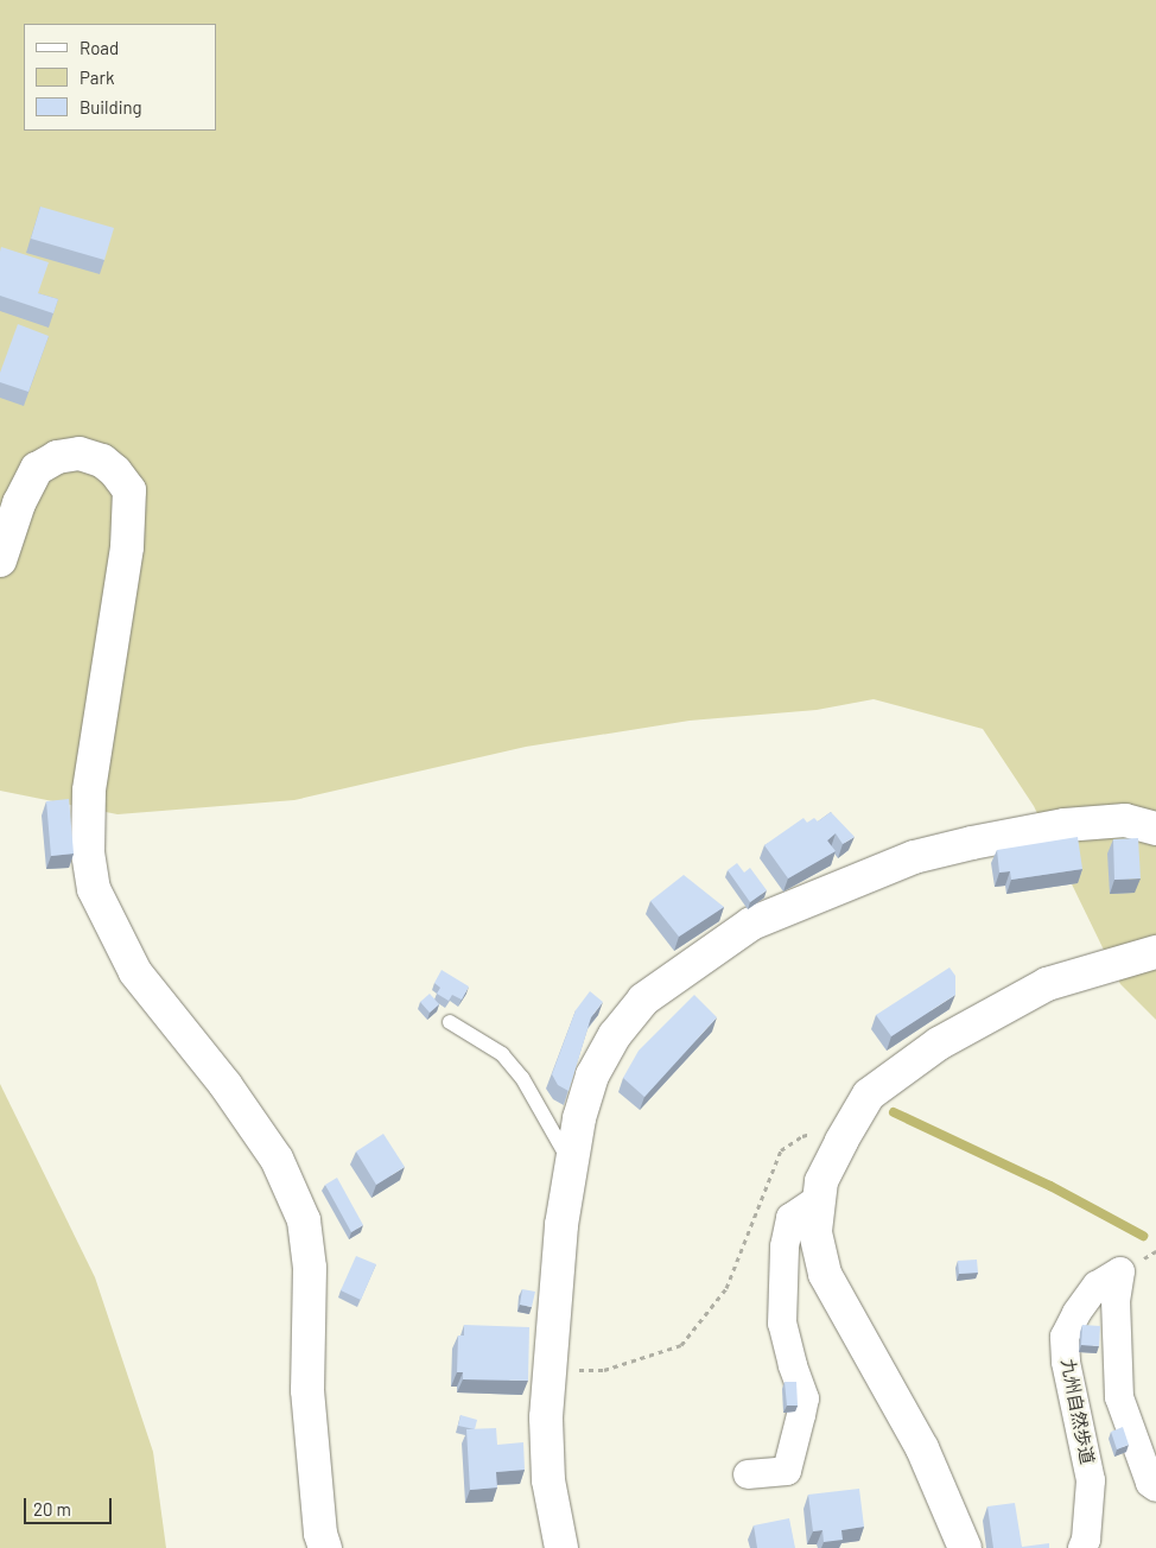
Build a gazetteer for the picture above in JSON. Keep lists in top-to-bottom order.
{
  "streets": {
    "street": ["九州自然歩道"]
  },
  "legend": ["Road", "Park", "Building"],
  "scale_bar": "20 m"
}
